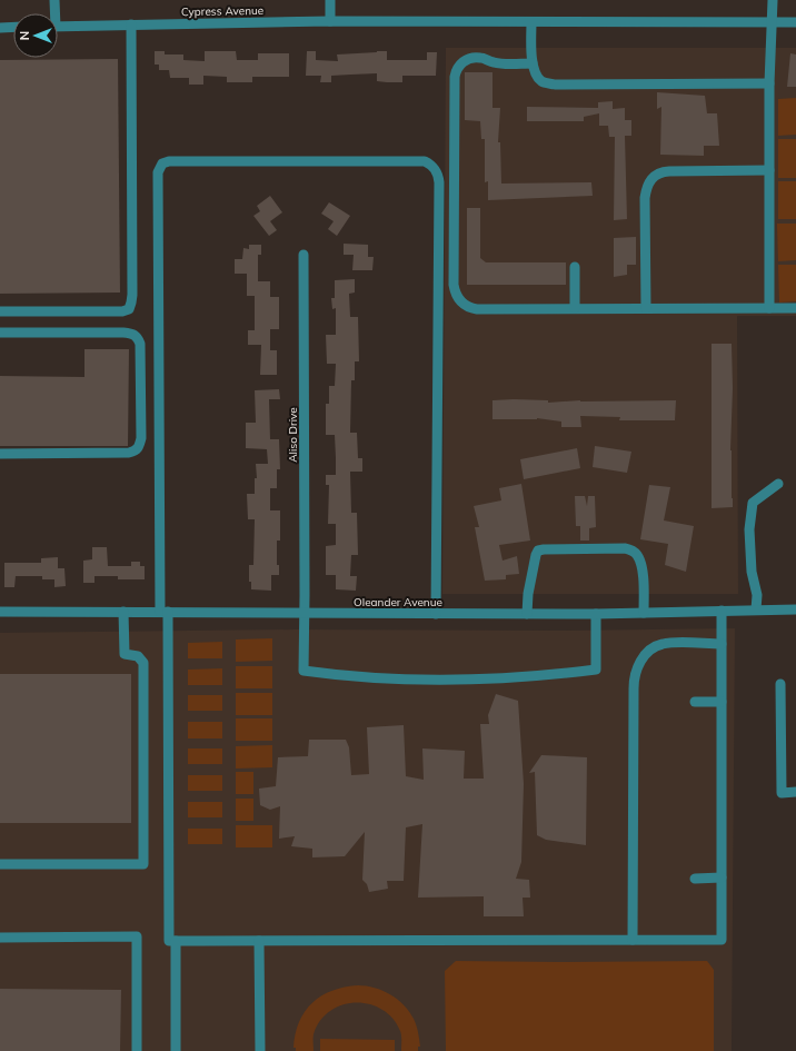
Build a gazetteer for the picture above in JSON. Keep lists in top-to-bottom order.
{
  "streets": {
    "street": ["Cypress Avenue", "Aliso Drive", "Oleander Avenue"]
  },
  "crossings": [
    ["Aliso Drive", "Oleander Avenue"]
  ],
  "north": "left"
}
